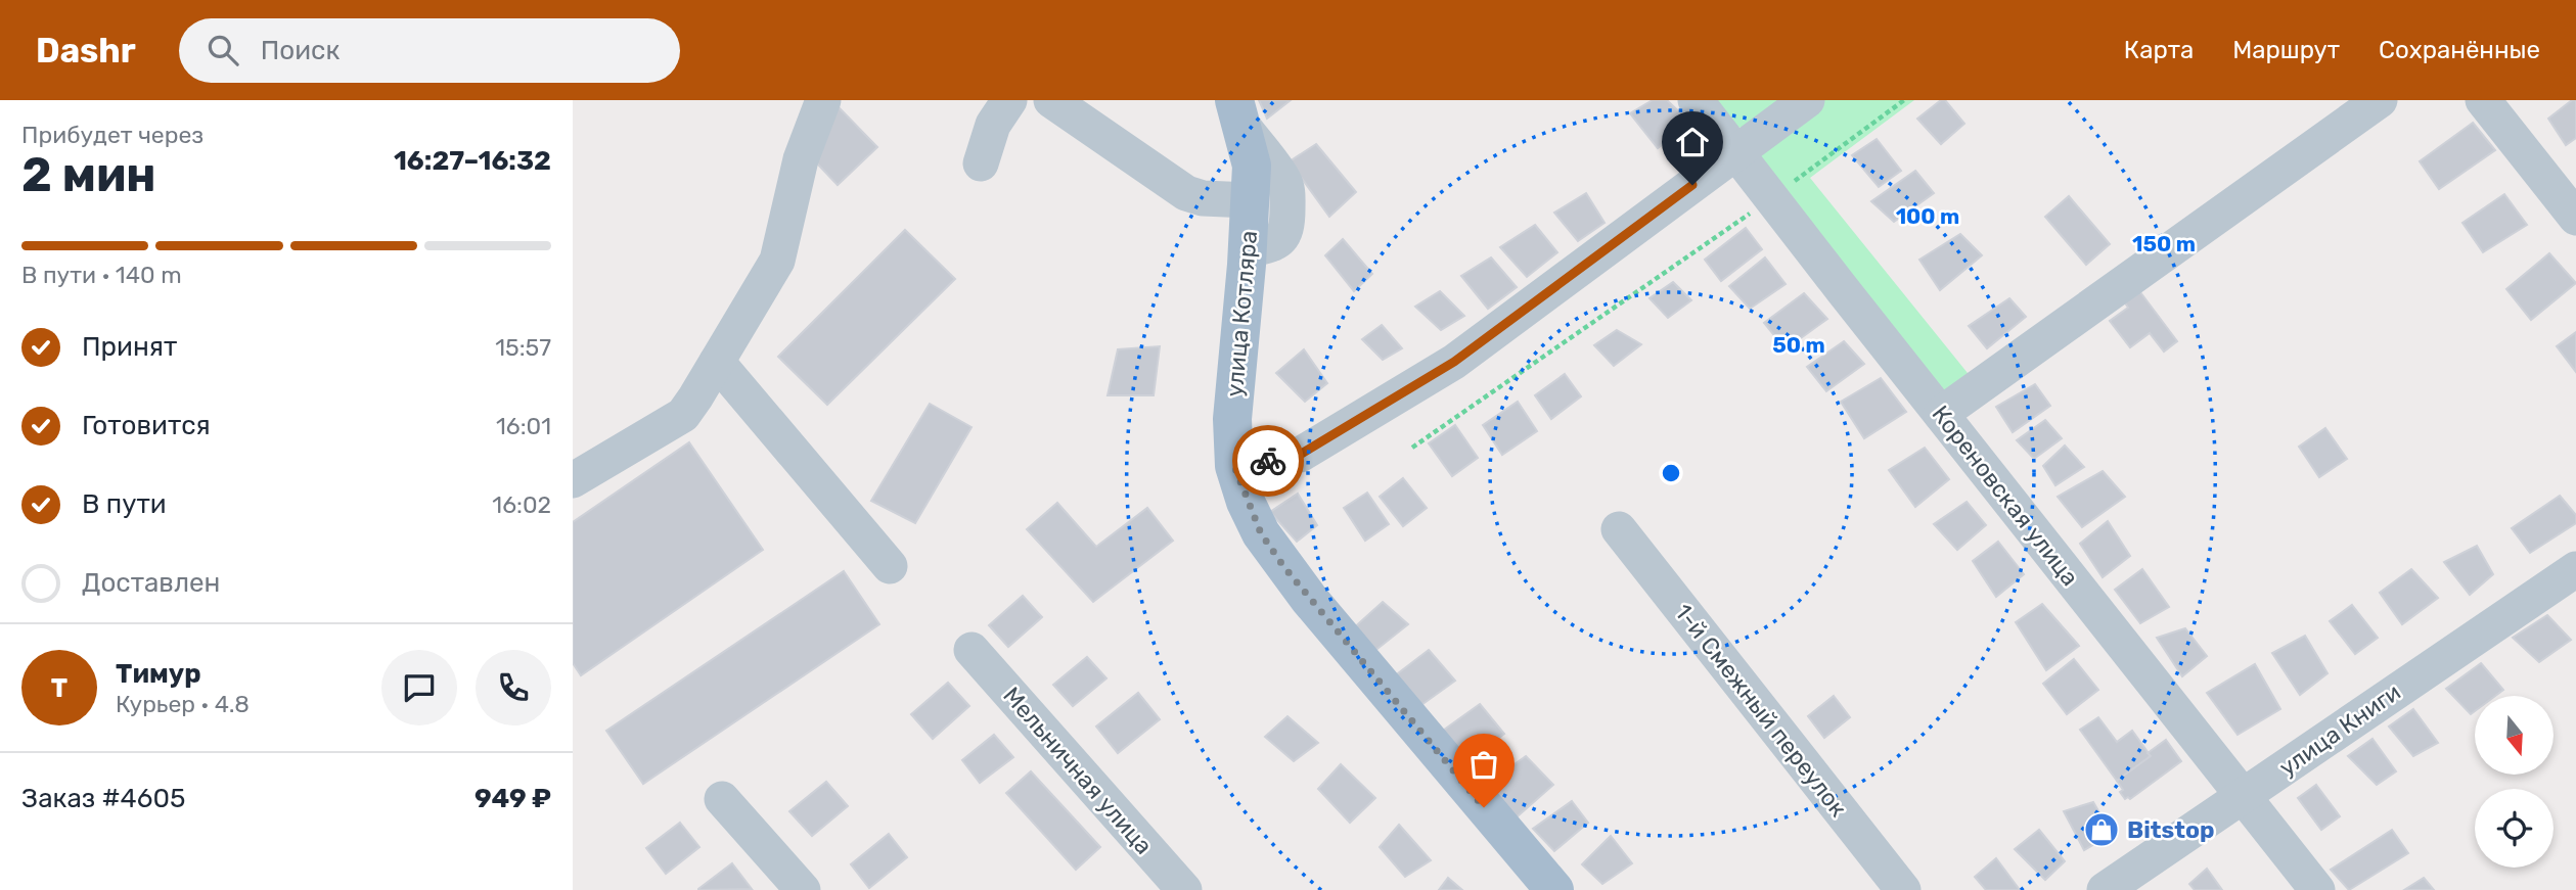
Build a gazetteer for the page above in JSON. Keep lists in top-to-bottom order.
{
  "streets": {
    "main road": ["улица Котляра"],
    "street": [
      "Кореновская улица",
      "1-й Смежный переулок",
      "улица Книги",
      "Мельничная улица"
    ]
  },
  "crossings": [
    ["Кореновская улица", "улица Книги"]
  ],
  "places": {
    "shop": ["Bitstop"]
  },
  "north": "bottom",
  "page": {
    "header": "Dashr",
    "search": "Поиск",
    "nav": ["Карта", "Маршрут", "Сохранённые"],
    "heading": ["2 мин", "Прибудет через", "16:27–16:32"],
    "panel": [
      "Тимур",
      "Курьер · 4.8",
      "Заказ #4605",
      "949 ₽"
    ],
    "bar": "В пути · 140 m",
    "list": [
      ["Принят", "15:57"],
      ["Готовится", "16:01"],
      ["В пути", "16:02"],
      "Доставлен"
    ],
    "round": "Т"
  },
  "rings": ["100 m", "150 m", "50 m"]
}
